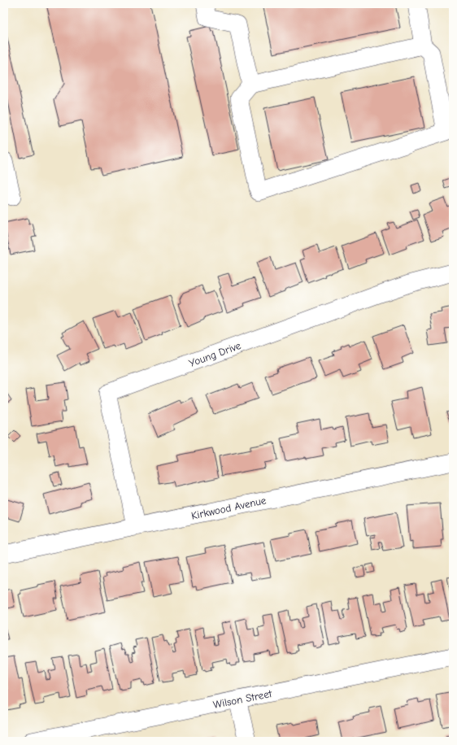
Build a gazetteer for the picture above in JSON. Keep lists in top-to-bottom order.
{
  "streets": {
    "street": ["Young Drive", "Kirkwood Avenue", "Wilson Street"]
  },
  "crossings": [
    ["Young Drive", "Kirkwood Avenue"]
  ]
}
